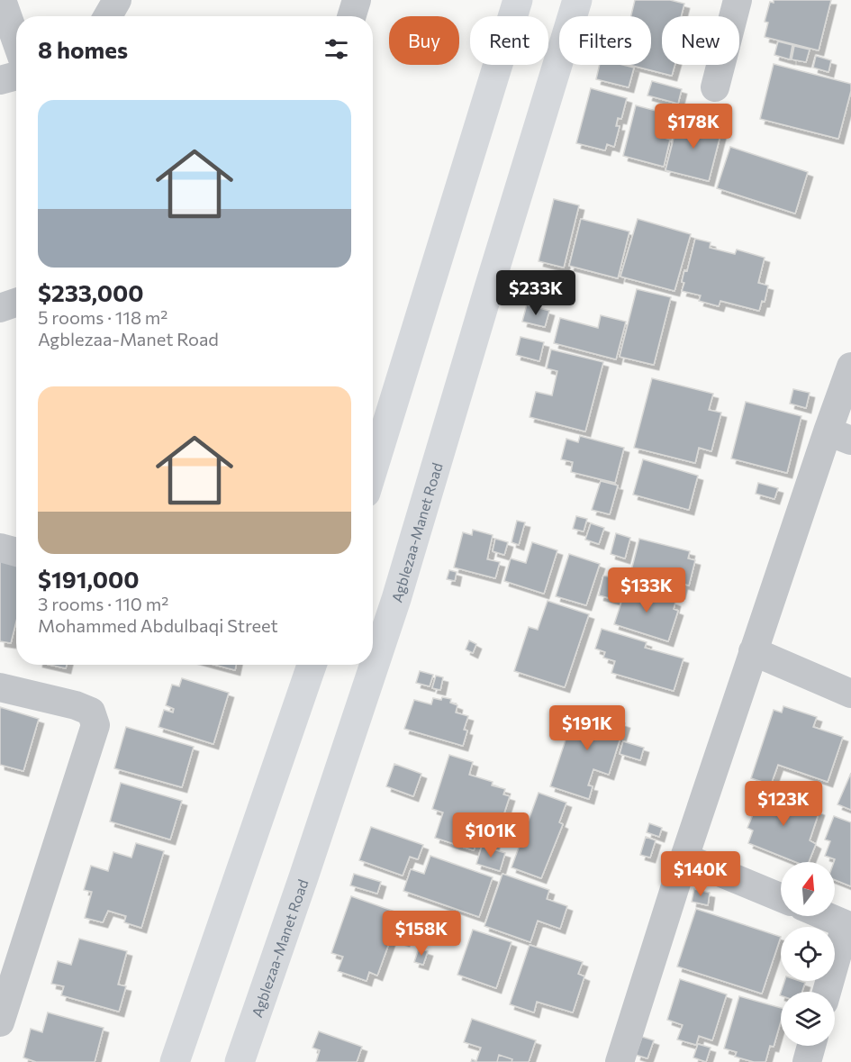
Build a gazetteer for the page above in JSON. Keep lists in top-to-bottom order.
{
  "streets": {
    "main road": ["Agblezaa-Manet Road"]
  },
  "north": "top",
  "page": {
    "chip": [
      "Buy",
      "Rent",
      "Filters",
      "New"
    ],
    "heading": "8 homes",
    "list": [
      {
        "name": "$233,000",
        "note": "5 rooms · 118 m² · Agblezaa-Manet Road"
      },
      {
        "name": "$191,000",
        "note": "3 rooms · 110 m² · Mohammed Abdulbaqi Street"
      }
    ],
    "price": [
      "$178K",
      "$233K",
      "$133K",
      "$191K",
      "$123K",
      "$101K",
      "$140K",
      "$158K"
    ]
  }
}
